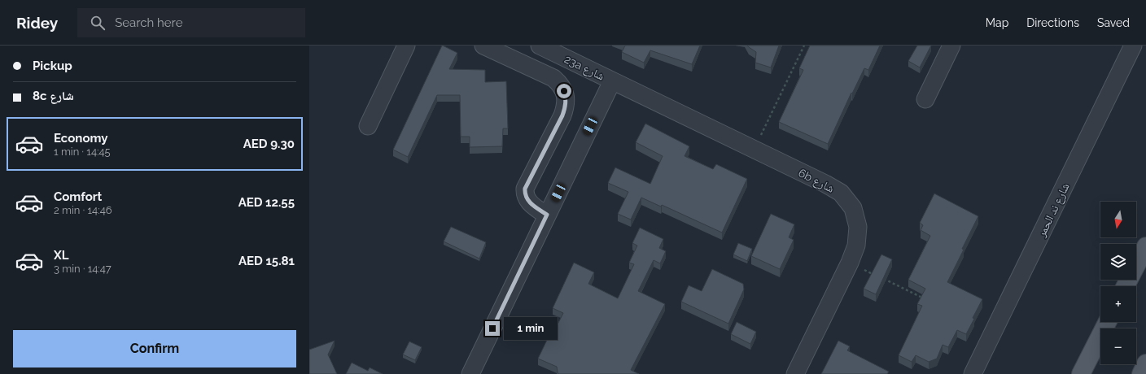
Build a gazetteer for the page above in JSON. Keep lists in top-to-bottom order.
{
  "streets": {
    "street": ["23a شارع", "6b شارع", "شارع ند الحمر"]
  },
  "crossings": [
    ["23a شارع", "6b شارع"]
  ],
  "north": "bottom",
  "page": {
    "header": "Ridey",
    "search": "Search here",
    "nav": ["Map", "Directions", "Saved"],
    "banner": ["Pickup", "8c شارع"],
    "list": [
      {
        "name": "Economy",
        "note": "1 min · 14:45",
        "value": "AED 9.30"
      },
      {
        "name": "Comfort",
        "note": "2 min · 14:46",
        "value": "AED 12.55"
      },
      {
        "name": "XL",
        "note": "3 min · 14:47",
        "value": "AED 15.81"
      }
    ],
    "map_buttons": ["+", "−"],
    "bubble": "1 min",
    "buttons": "Confirm"
  }
}
